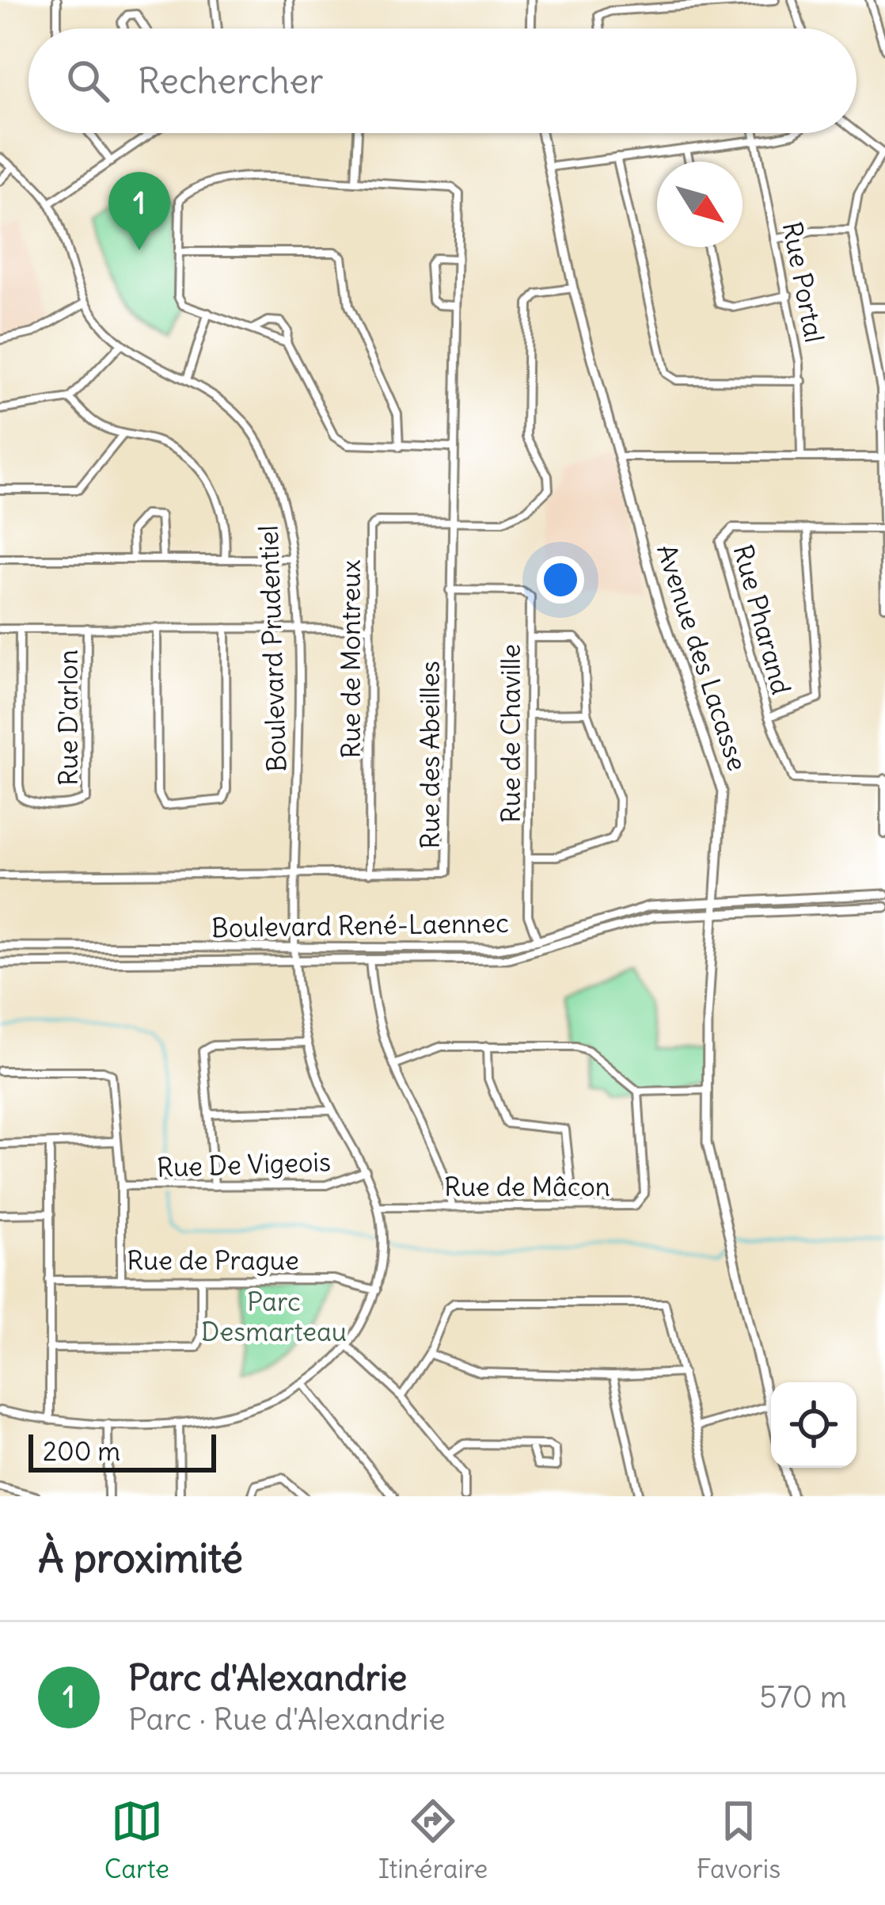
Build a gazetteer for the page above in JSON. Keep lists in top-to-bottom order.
{
  "streets": {
    "street": [
      "Rue Portal",
      "Rue Pharand",
      "Boulevard Prudentiel",
      "Avenue des Lacasse",
      "Rue de Montreux",
      "Rue D'arlon",
      "Rue de Chaville",
      "Rue des Abeilles",
      "Boulevard René-Laennec",
      "Rue De Vigeois",
      "Rue de Mâcon",
      "Rue de Prague"
    ]
  },
  "crossings": [
    ["Boulevard Prudentiel", "Rue des Abeilles"],
    ["Boulevard Prudentiel", "Boulevard René-Laennec"],
    ["Boulevard Prudentiel", "Rue De Vigeois"],
    ["Boulevard Prudentiel", "Rue de Mâcon"],
    ["Boulevard Prudentiel", "Rue de Prague"],
    ["Avenue des Lacasse", "Boulevard René-Laennec"],
    ["Rue de Montreux", "Rue des Abeilles"],
    ["Rue de Chaville", "Rue des Abeilles"],
    ["Rue de Chaville", "Boulevard René-Laennec"]
  ],
  "parks": ["Parc Desmarteau"],
  "scale_bar": "200 m",
  "north": "bottom right",
  "page": {
    "search": "Rechercher",
    "pins": "1",
    "scale": "200 m",
    "heading": "À proximité",
    "list": [
      {
        "mark": "1",
        "name": "Parc d'Alexandrie",
        "note": "Parc · Rue d'Alexandrie",
        "value": "570 m"
      }
    ],
    "nav": ["Carte", "Itinéraire", "Favoris"]
  }
}
